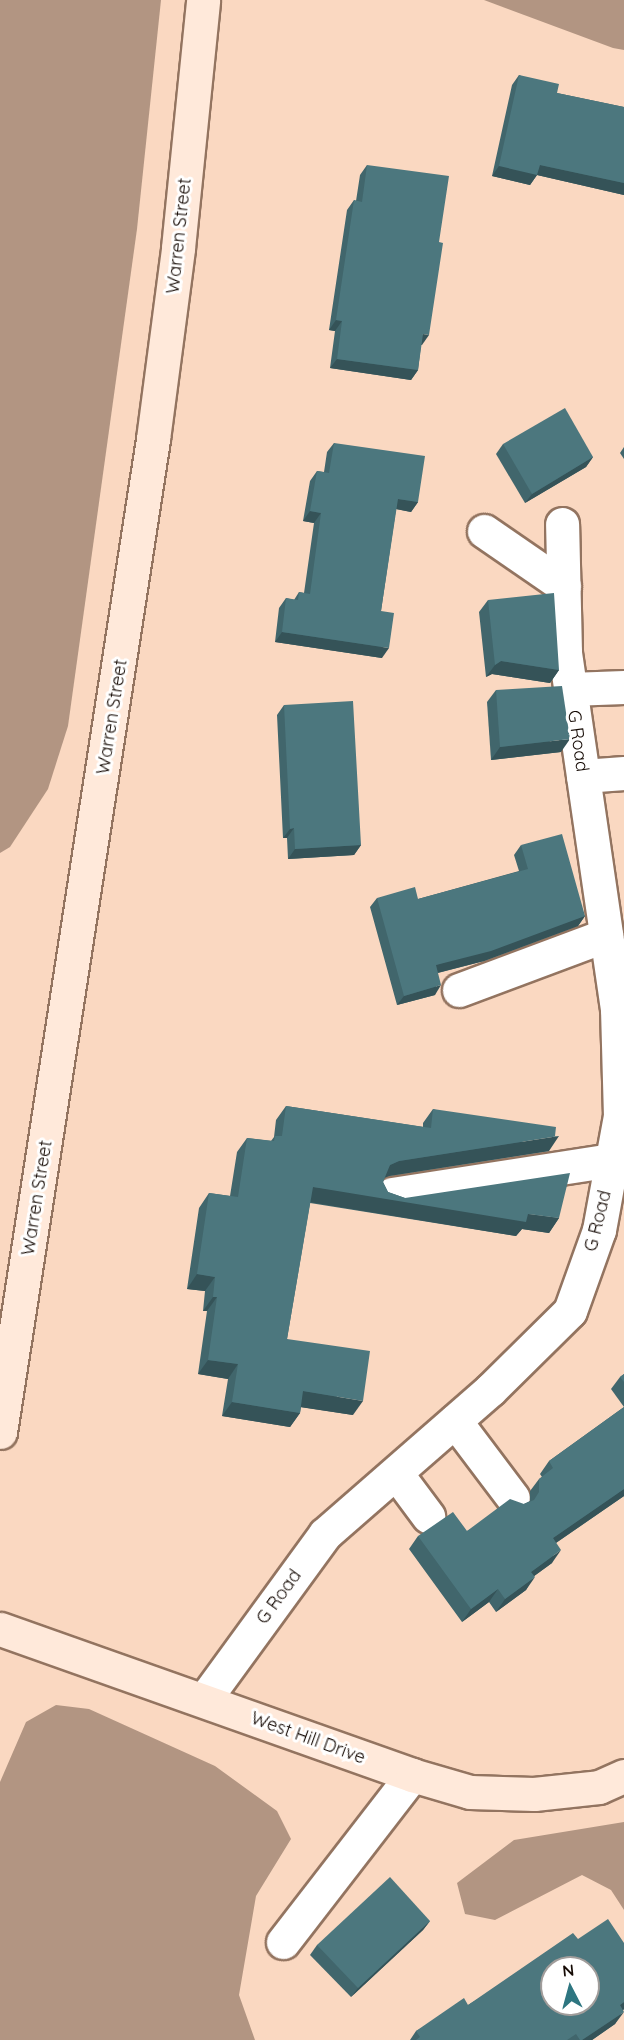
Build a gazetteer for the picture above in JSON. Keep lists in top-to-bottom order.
{
  "streets": {
    "street": ["Warren Street", "G Road", "West Hill Drive"]
  },
  "crossings": [
    ["G Road", "West Hill Drive"]
  ],
  "north": "top"
}
